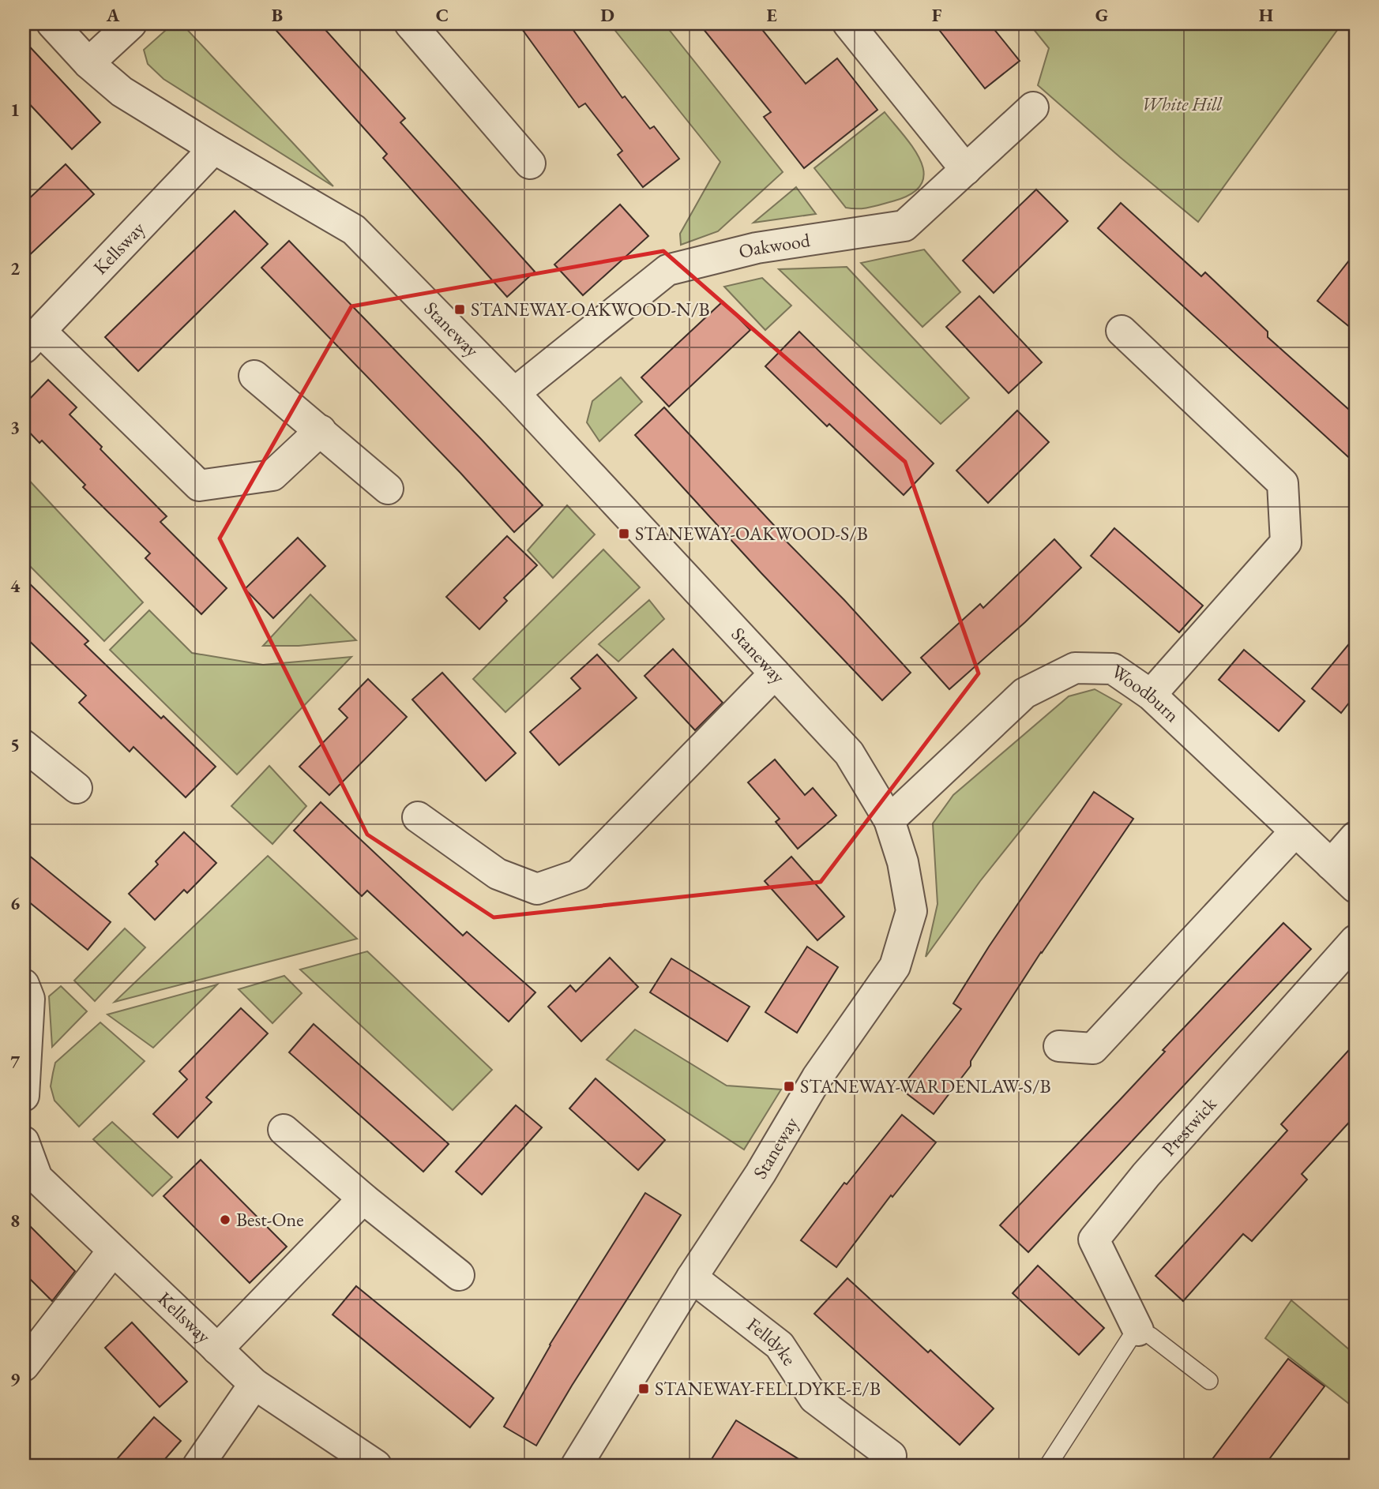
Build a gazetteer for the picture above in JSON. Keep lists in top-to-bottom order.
{
  "streets": {
    "street": [
      "Oakwood",
      "Kellsway",
      "Staneway",
      "Woodburn",
      "Prestwick",
      "Felldyke"
    ]
  },
  "crossings": [
    ["Oakwood", "Staneway"],
    ["Kellsway", "Staneway"],
    ["Staneway", "Woodburn"],
    ["Staneway", "Felldyke"]
  ],
  "parks": ["White Hill"],
  "places": {
    "transit": [
      "STANEWAY-OAKWOOD-N/B",
      "STANEWAY-OAKWOOD-S/B",
      "STANEWAY-WARDENLAW-S/B",
      "STANEWAY-FELLDYKE-E/B"
    ],
    "other": ["Best-One"]
  },
  "grid": {
    "columns": [
      "A",
      "B",
      "C",
      "D",
      "E",
      "F",
      "G",
      "H"
    ],
    "rows": [
      "1",
      "2",
      "3",
      "4",
      "5",
      "6",
      "7",
      "8",
      "9"
    ]
  }
}
